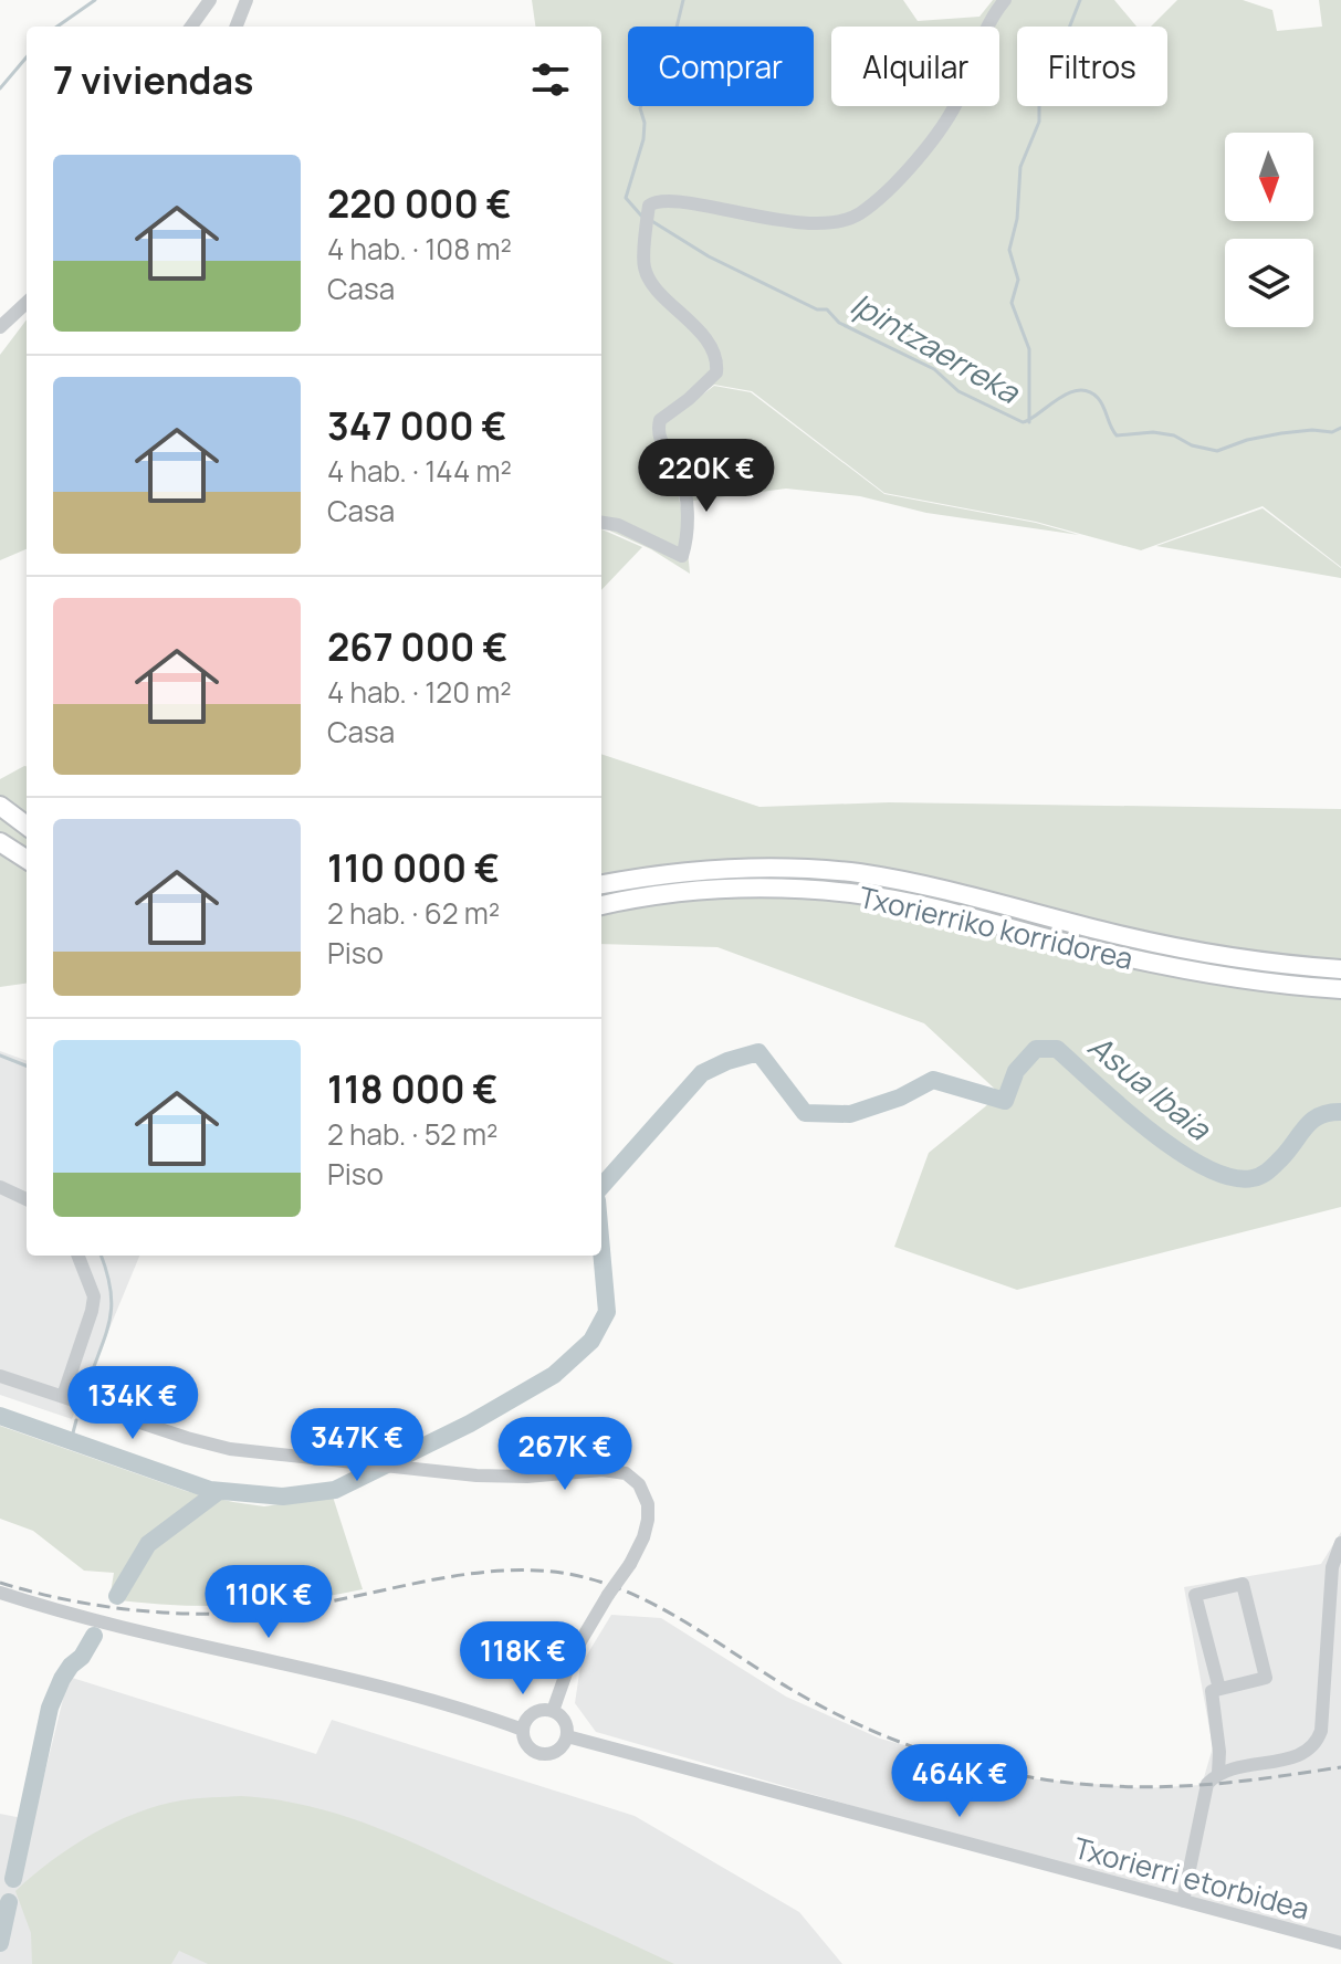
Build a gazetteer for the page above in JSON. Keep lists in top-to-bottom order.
{
  "streets": {
    "highway": ["Txorierriko korridorea"],
    "street": ["Txorierri etorbidea"]
  },
  "water": ["Ipintzaerreka", "Asua Ibaia"],
  "north": "bottom",
  "page": {
    "chip": ["Comprar", "Alquilar", "Filtros"],
    "heading": "7 viviendas",
    "list": [
      {
        "name": "220 000 €",
        "note": "4 hab. · 108 m² · Casa"
      },
      {
        "name": "347 000 €",
        "note": "4 hab. · 144 m² · Casa"
      },
      {
        "name": "267 000 €",
        "note": "4 hab. · 120 m² · Casa"
      },
      {
        "name": "110 000 €",
        "note": "2 hab. · 62 m² · Piso"
      },
      {
        "name": "118 000 €",
        "note": "2 hab. · 52 m² · Piso"
      }
    ],
    "price": [
      "220K €",
      "134K €",
      "347K €",
      "267K €",
      "110K €",
      "118K €",
      "464K €"
    ]
  }
}
